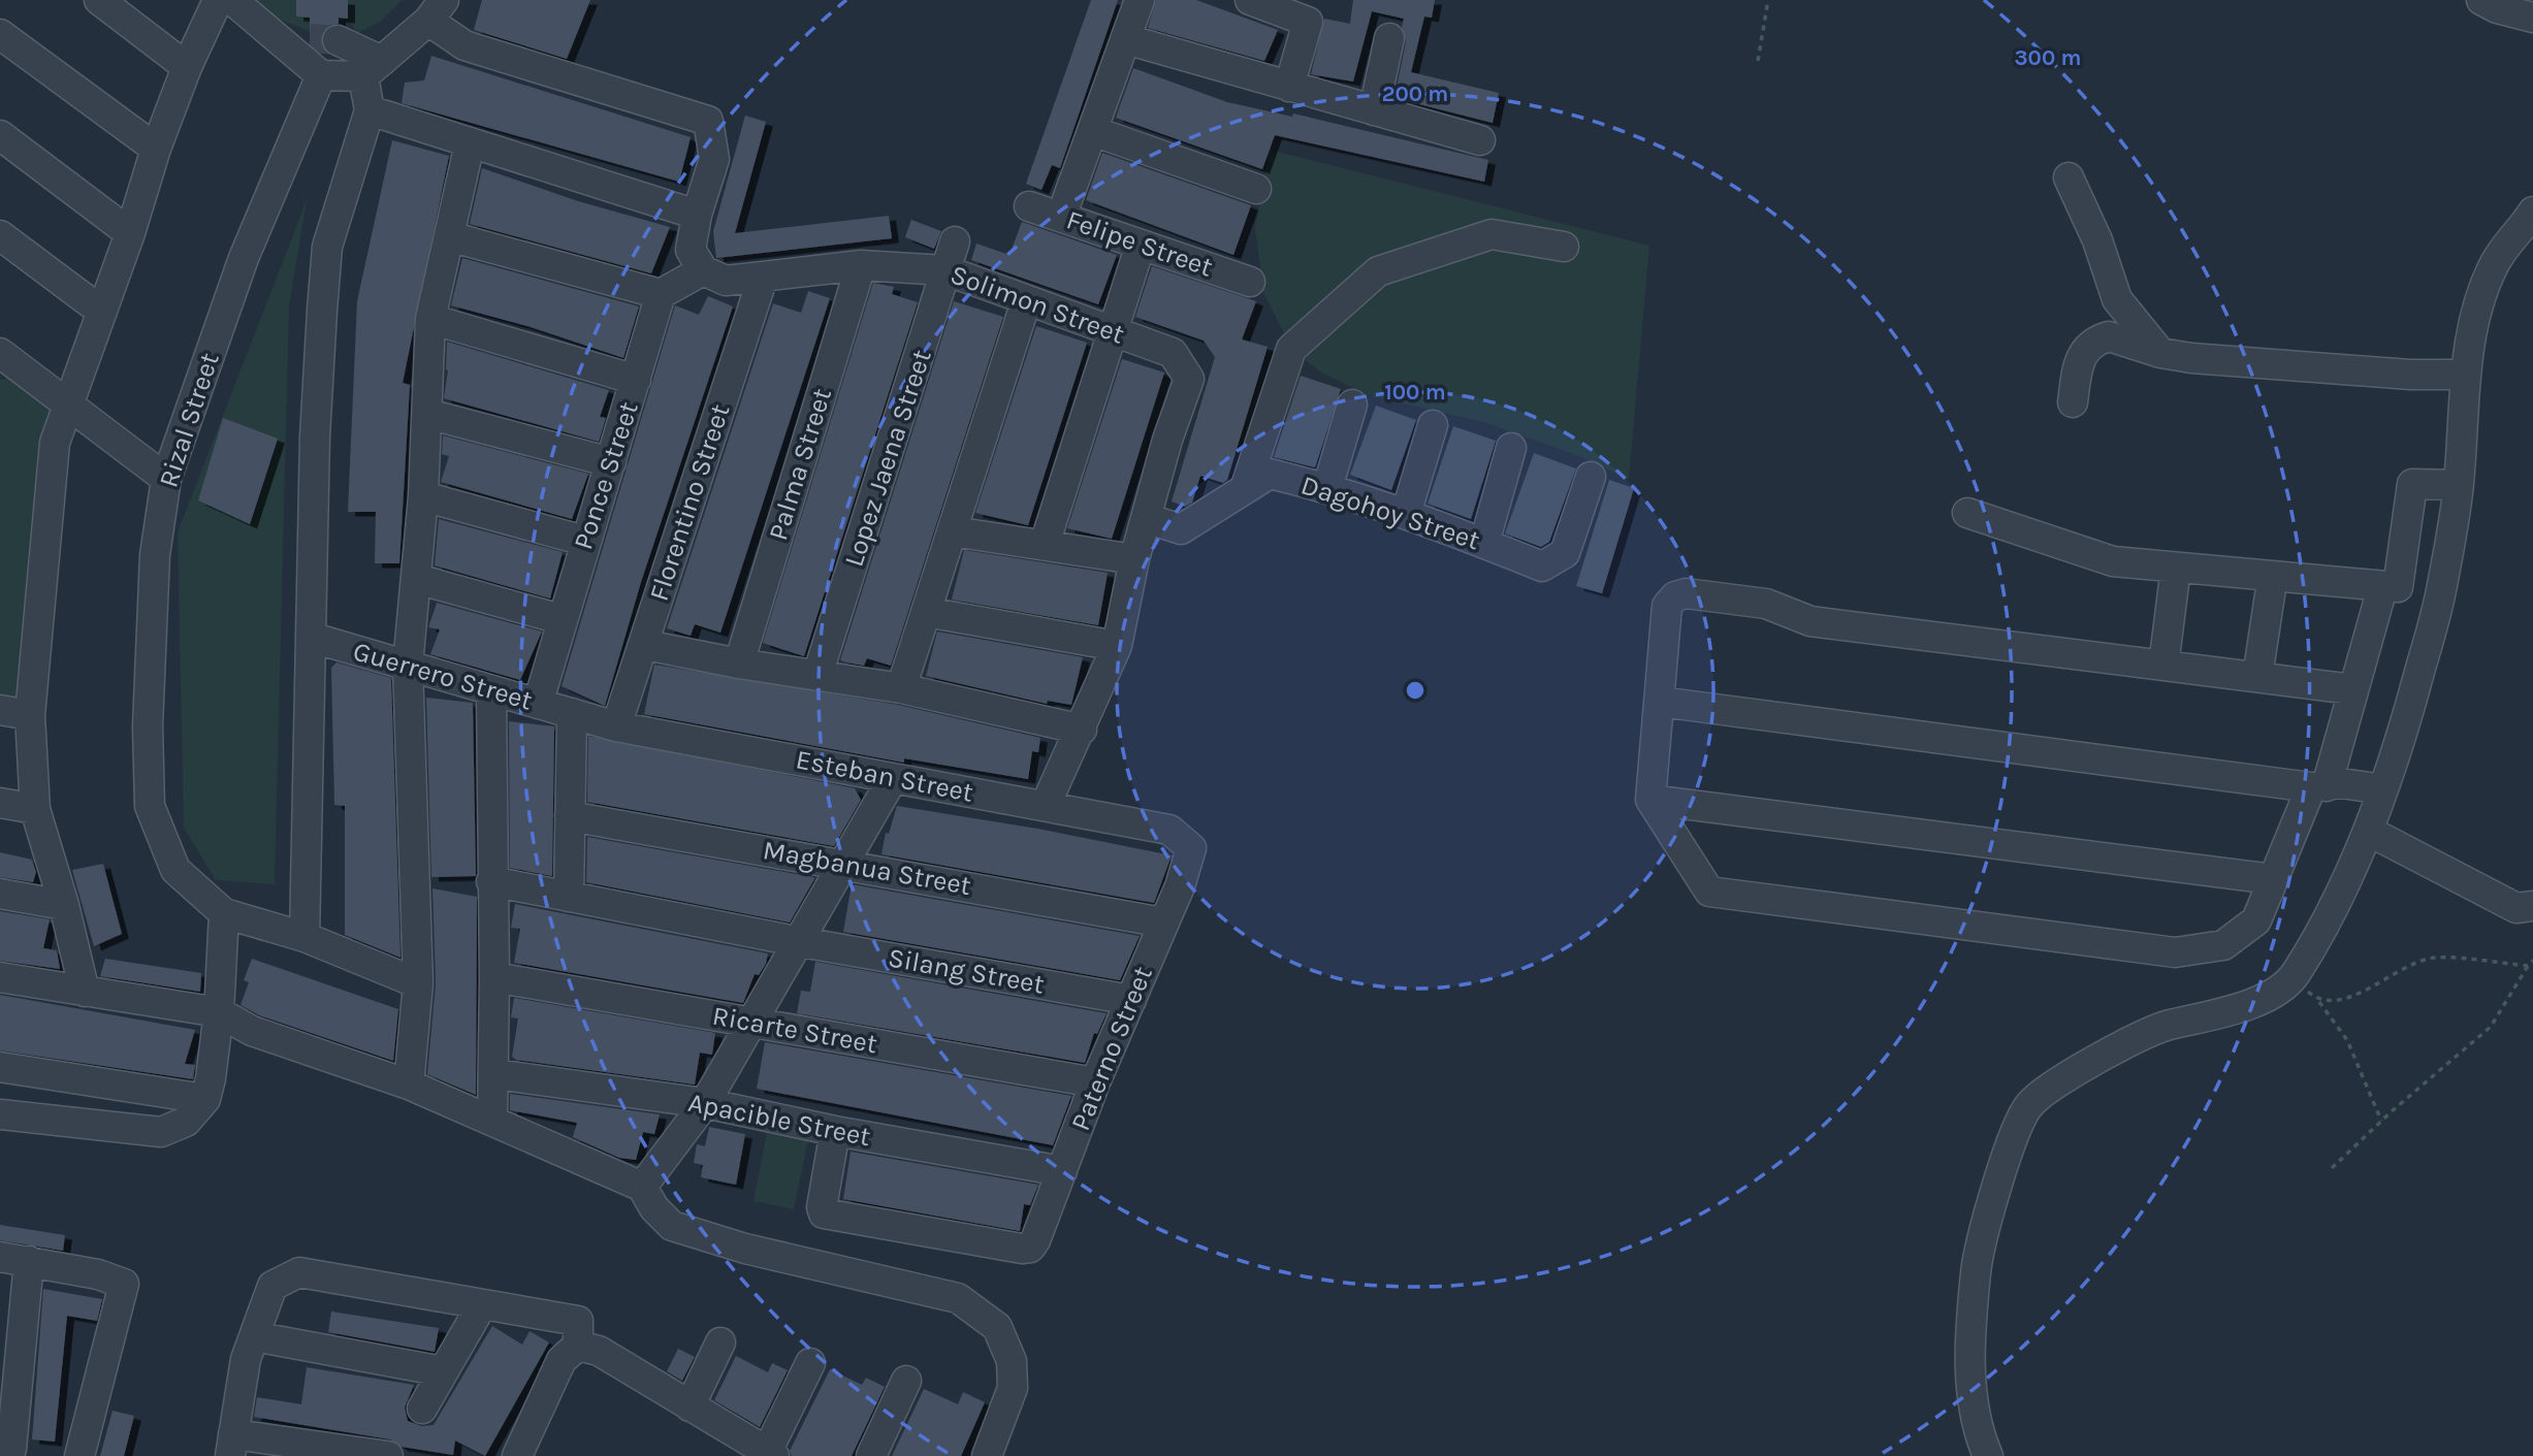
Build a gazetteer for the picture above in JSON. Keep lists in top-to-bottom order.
{
  "streets": {
    "street": [
      "Felipe Street",
      "Solimon Street",
      "Rizal Street",
      "Lopez Jaena Street",
      "Palma Street",
      "Ponce Street",
      "Florentino Street",
      "Dagohoy Street",
      "Guerrero Street",
      "Esteban Street",
      "Magbanua Street",
      "Silang Street",
      "Ricarte Street",
      "Paterno Street",
      "Apacible Street"
    ]
  },
  "crossings": [
    ["Solimon Street", "Lopez Jaena Street"],
    ["Solimon Street", "Palma Street"],
    ["Solimon Street", "Florentino Street"],
    ["Solimon Street", "Dagohoy Street"],
    ["Solimon Street", "Esteban Street"],
    ["Ponce Street", "Guerrero Street"],
    ["Florentino Street", "Esteban Street"],
    ["Guerrero Street", "Esteban Street"],
    ["Esteban Street", "Paterno Street"],
    ["Magbanua Street", "Paterno Street"],
    ["Silang Street", "Paterno Street"],
    ["Ricarte Street", "Paterno Street"],
    ["Paterno Street", "Apacible Street"]
  ],
  "rings": ["300 m", "200 m", "100 m"]
}
